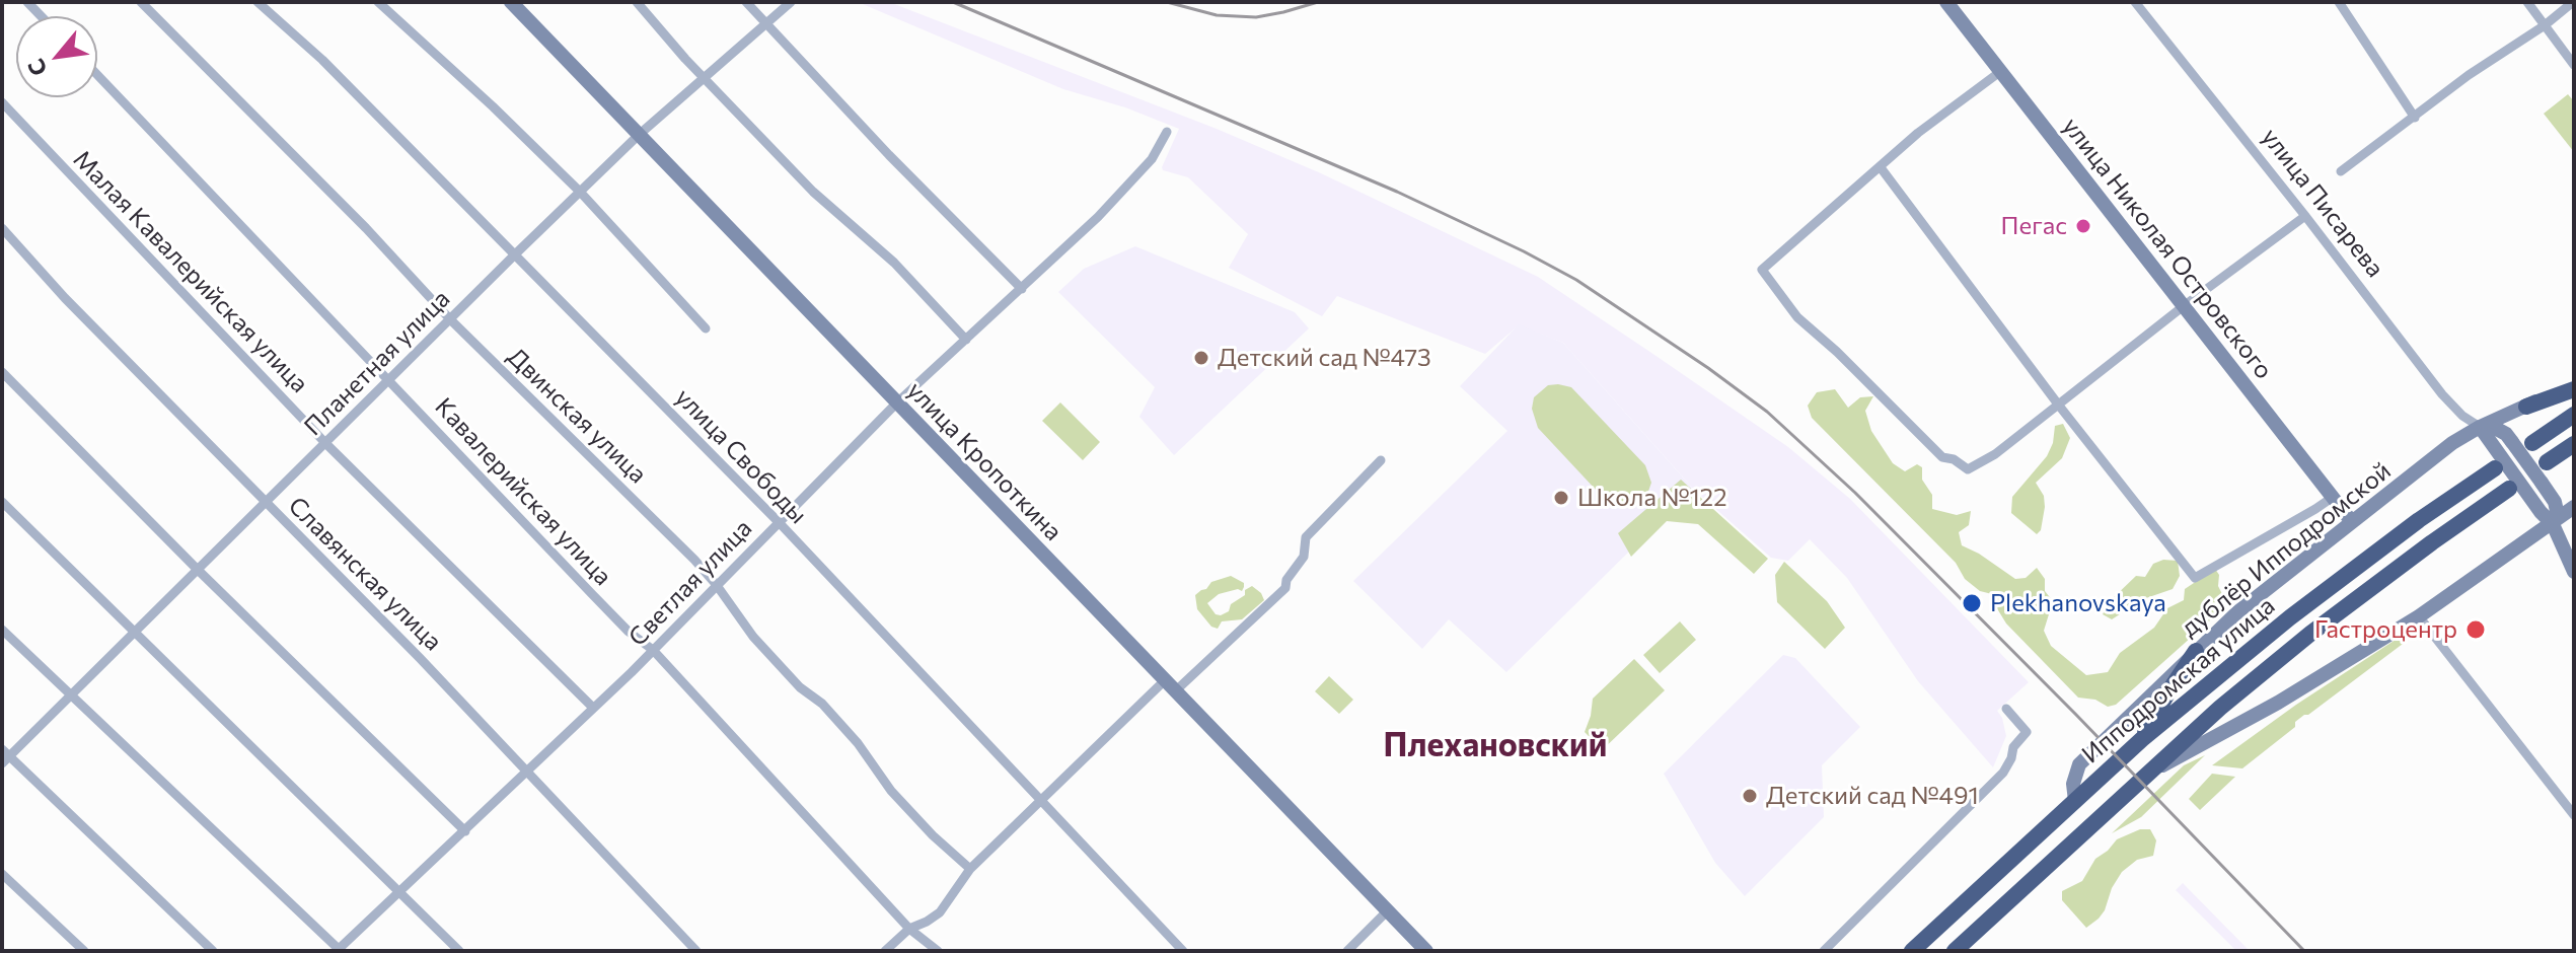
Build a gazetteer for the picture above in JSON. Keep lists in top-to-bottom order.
{
  "streets": {
    "highway": ["Ипподромская улица"],
    "street": [
      "улица Писарева",
      "улица Николая Островского",
      "Малая Кавалерийская улица",
      "Планетная улица",
      "Двинская улица",
      "улица Свободы",
      "улица Кропоткина",
      "Кавалерийская улица",
      "дублёр Ипподромской",
      "Славянская улица",
      "Светлая улица"
    ]
  },
  "crossings": [
    ["улица Писарева", "дублёр Ипподромской"],
    ["улица Николая Островского", "дублёр Ипподромской"],
    ["Малая Кавалерийская улица", "Планетная улица"],
    ["Малая Кавалерийская улица", "Светлая улица"],
    ["Планетная улица", "Двинская улица"],
    ["Планетная улица", "улица Свободы"],
    ["Планетная улица", "улица Кропоткина"],
    ["Планетная улица", "Кавалерийская улица"],
    ["Планетная улица", "Славянская улица"],
    ["Двинская улица", "Светлая улица"],
    ["улица Свободы", "Светлая улица"],
    ["улица Кропоткина", "Светлая улица"],
    ["Кавалерийская улица", "Светлая улица"],
    ["дублёр Ипподромской", "Ипподромская улица"],
    ["Славянская улица", "Светлая улица"]
  ],
  "districts": ["Плехановский"],
  "places": [
    "Пегас",
    "Детский сад №473",
    "Школа №122",
    "Plekhanovskaya",
    "Гастроцентр",
    "Детский сад №491"
  ],
  "north": "bottom left"
}
